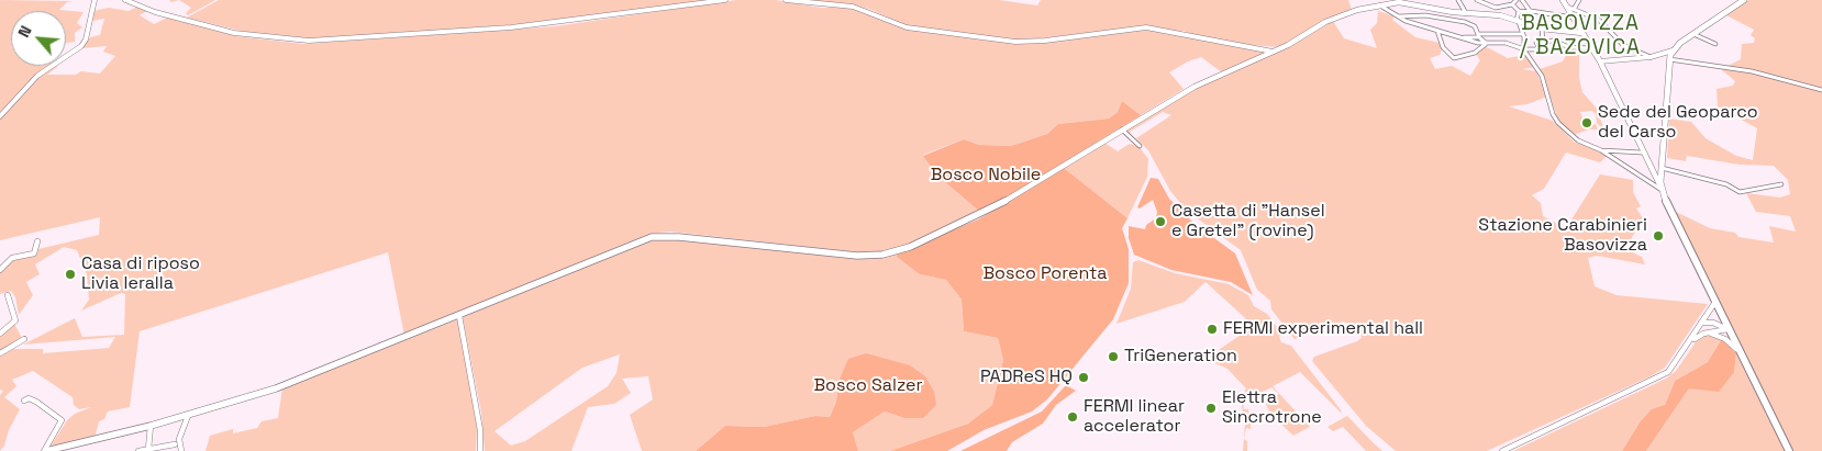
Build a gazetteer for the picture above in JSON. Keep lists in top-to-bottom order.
{
  "districts": ["BASOVIZZA / BAZOVICA"],
  "parks": ["Bosco Nobile", "Bosco Porenta", "Bosco Salzer"],
  "places": [
    "Sede del Geoparco del Carso",
    "Casetta di \"Hansel e Gretel\" (rovine)",
    "Stazione Carabinieri Basovizza",
    "Casa di riposo Livia Ieralla",
    "FERMI experimental hall",
    "TriGeneration",
    "PADReS HQ",
    "Elettra Sincrotrone",
    "FERMI linear accelerator"
  ],
  "north": "top left"
}
